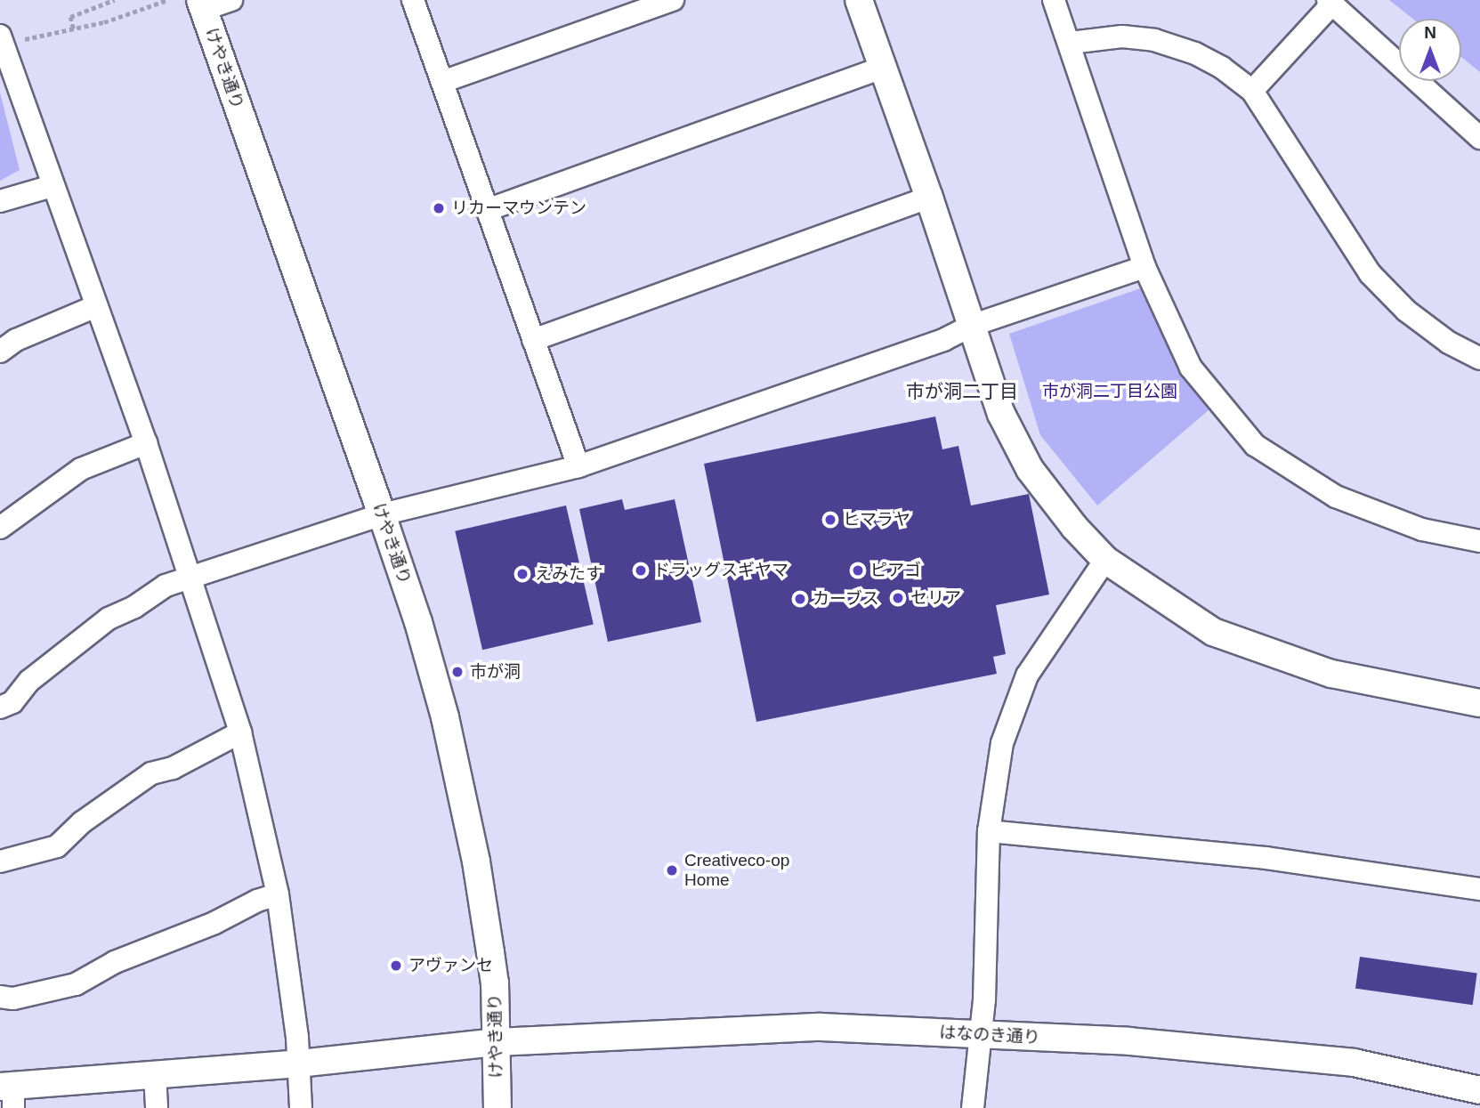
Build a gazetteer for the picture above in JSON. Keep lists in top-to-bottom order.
{
  "streets": {
    "street": ["けやき通り", "はなのき通り"]
  },
  "crossings": [
    ["けやき通り", "はなのき通り"]
  ],
  "districts": ["市が洞二丁目"],
  "parks": ["市が洞二丁目公園"],
  "places": [
    "リカーマウンテン",
    "ヒマラヤ",
    "ドラッグスギヤマ",
    "ピアゴ",
    "えみたす",
    "セリア",
    "カーブス",
    "市が洞",
    "Creativeco-op Home",
    "アヴァンセ"
  ],
  "north": "top"
}
